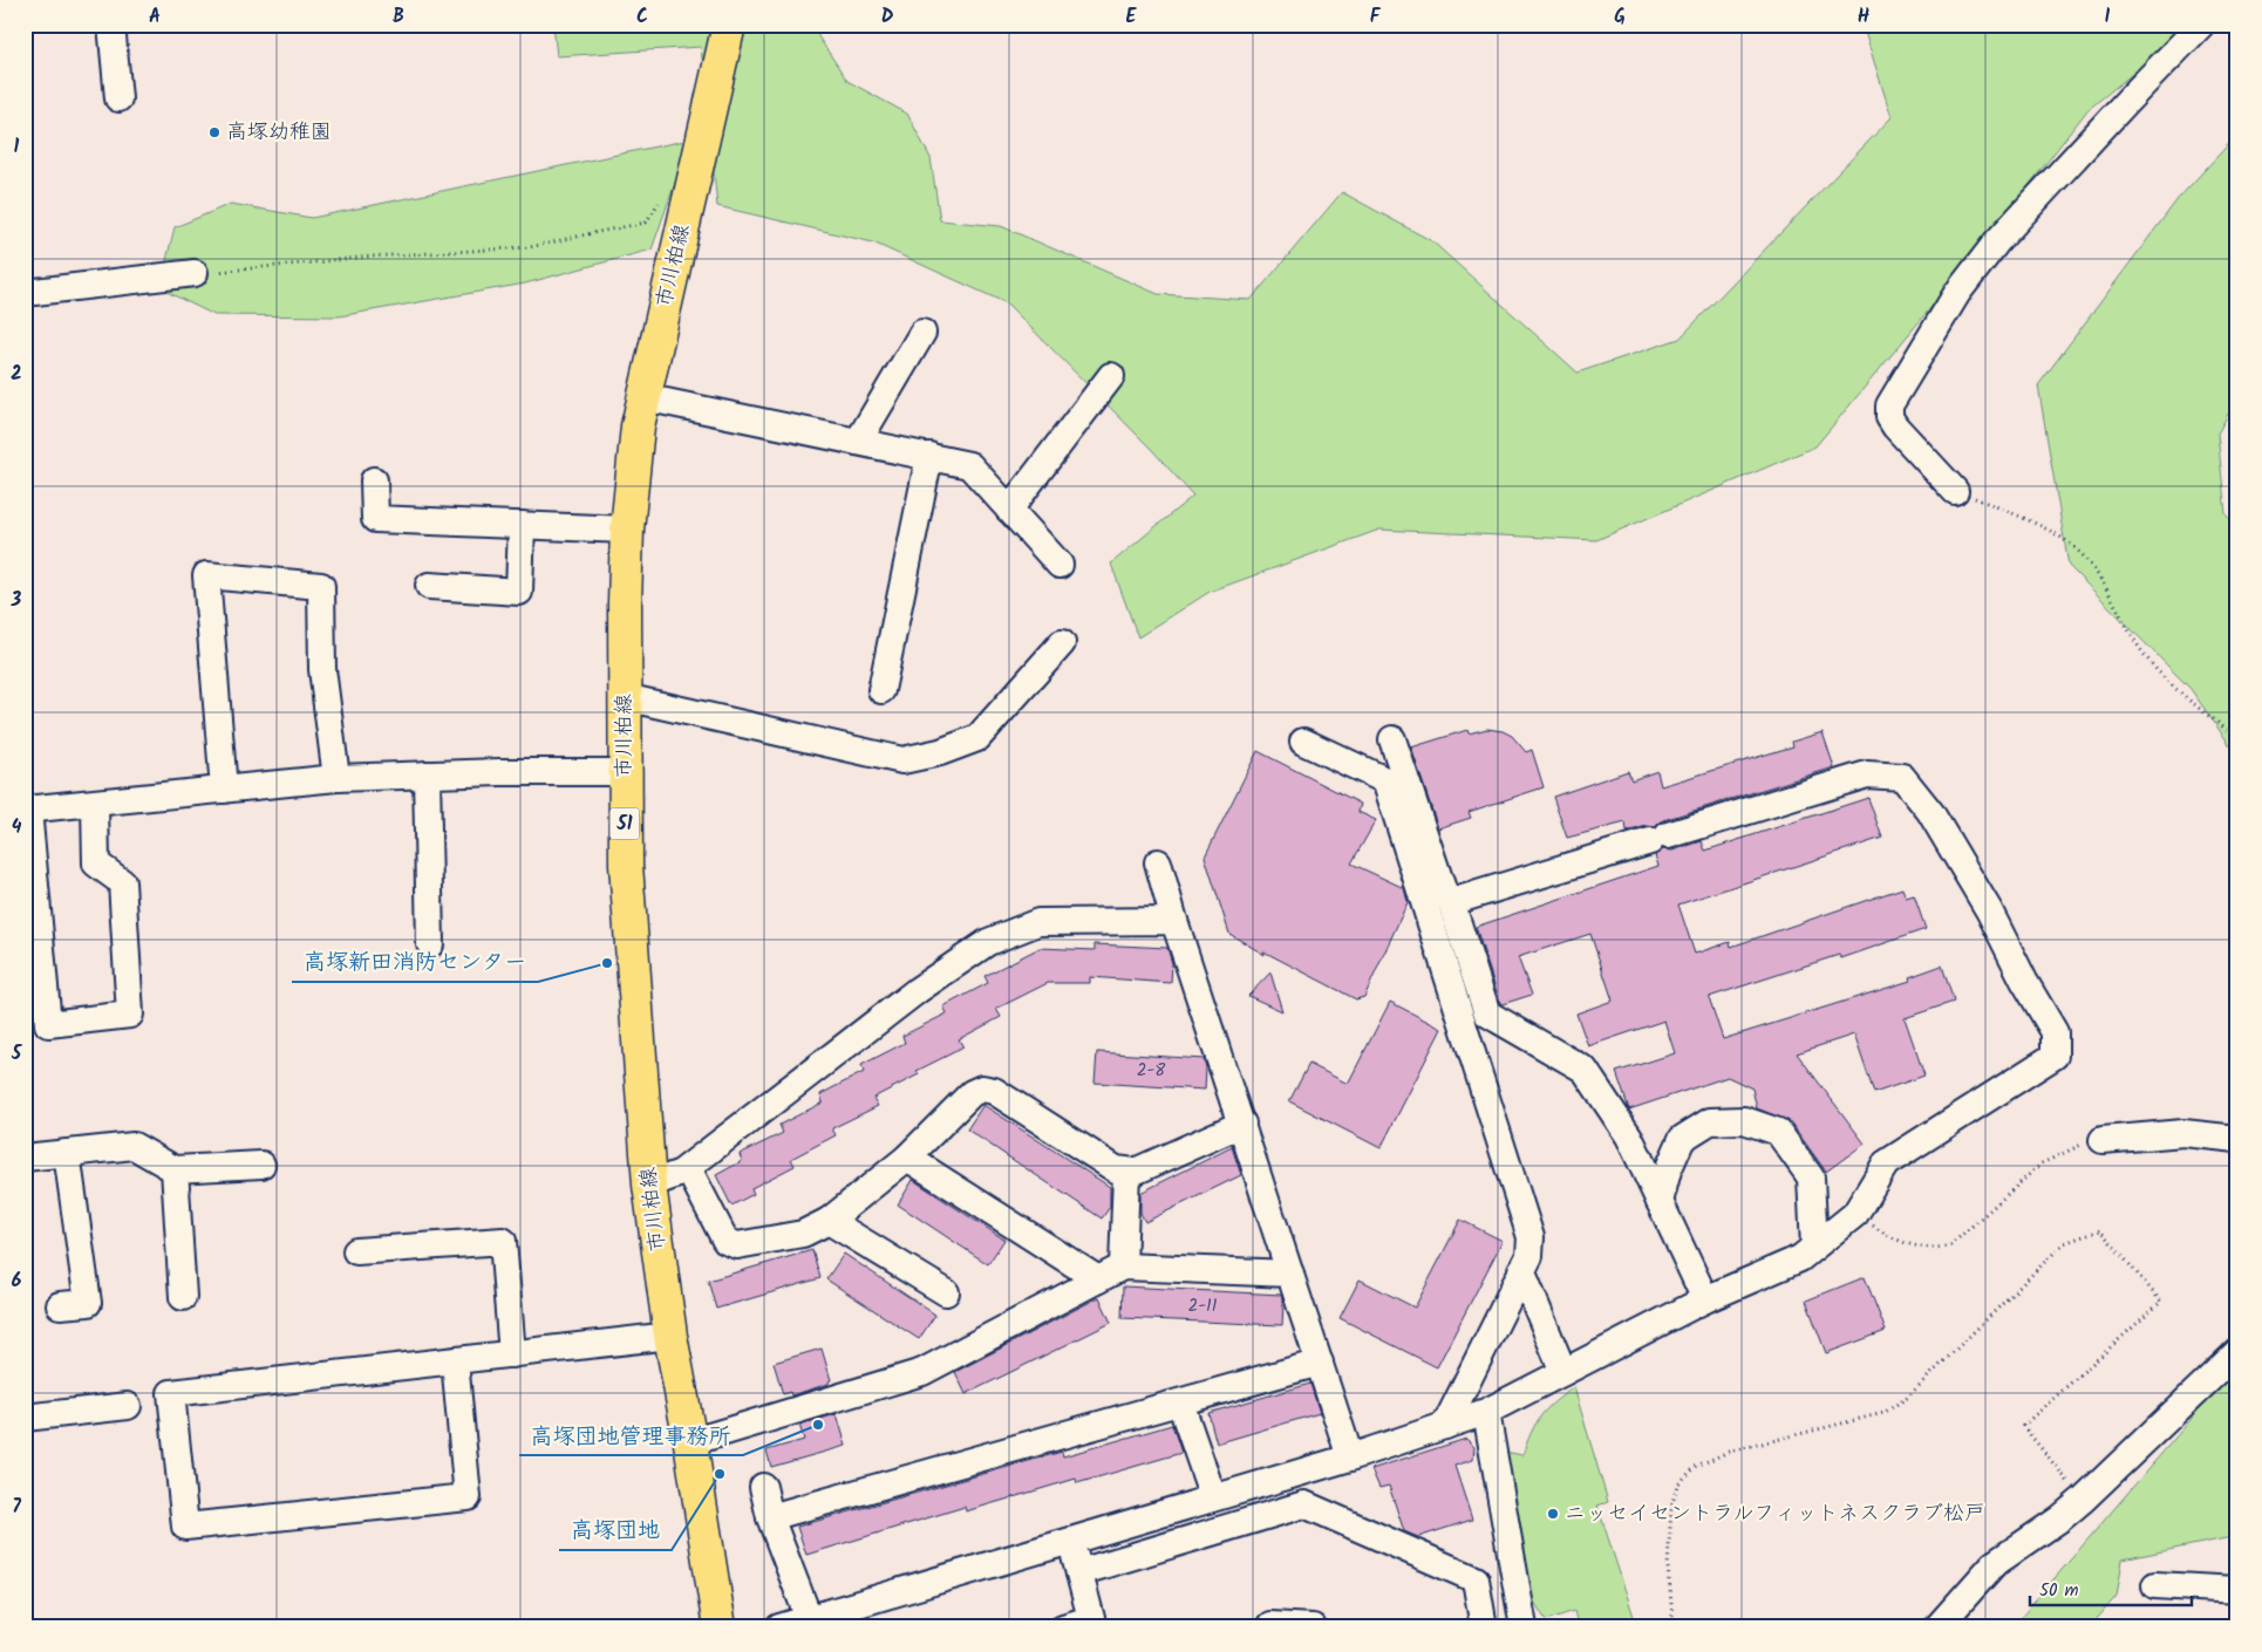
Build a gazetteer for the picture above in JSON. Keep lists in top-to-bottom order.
{
  "streets": {
    "main road": ["市川柏線", "51"]
  },
  "places": [
    "高塚幼稚園",
    "高塚新田消防センター",
    "高塚団地管理事務所",
    "高塚団地",
    "ニッセイセントラルフィットネスクラブ松戸"
  ],
  "house_numbers": ["2-8", "2-11"],
  "scale_bar": "50 m",
  "grid": {
    "columns": [
      "A",
      "B",
      "C",
      "D",
      "E",
      "F",
      "G",
      "H",
      "I"
    ],
    "rows": [
      "1",
      "2",
      "3",
      "4",
      "5",
      "6",
      "7"
    ]
  }
}
